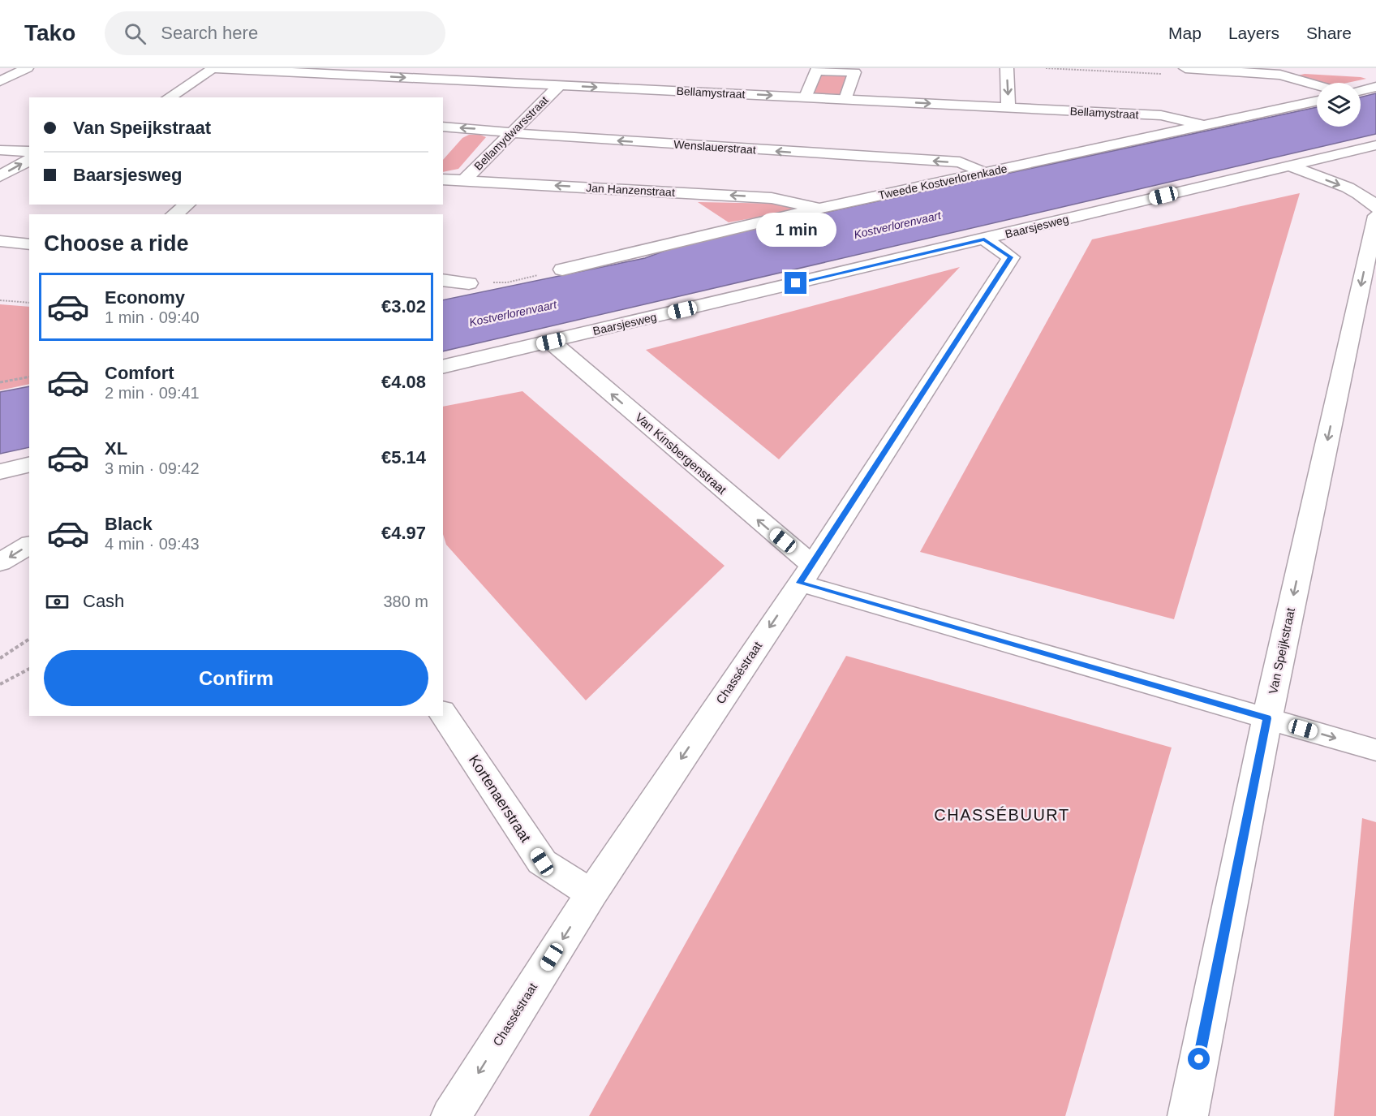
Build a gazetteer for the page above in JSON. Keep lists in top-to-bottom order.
{
  "streets": {
    "street": [
      "Bellamystraat",
      "Bellamydwarsstraat",
      "Wenslauerstraat",
      "Tweede Kostverlorenkade",
      "Jan Hanzenstraat",
      "Baarsjesweg",
      "Van Kinsbergenstraat",
      "Van Speijkstraat",
      "Chasséstraat",
      "Kortenaerstraat"
    ]
  },
  "crossings": [
    ["Bellamystraat", "Bellamydwarsstraat"],
    ["Bellamystraat", "Tweede Kostverlorenkade"],
    ["Bellamydwarsstraat", "Wenslauerstraat"],
    ["Bellamydwarsstraat", "Jan Hanzenstraat"],
    ["Wenslauerstraat", "Tweede Kostverlorenkade"],
    ["Tweede Kostverlorenkade", "Jan Hanzenstraat"],
    ["Baarsjesweg", "Van Kinsbergenstraat"],
    ["Baarsjesweg", "Chasséstraat"],
    ["Van Kinsbergenstraat", "Van Speijkstraat"],
    ["Van Kinsbergenstraat", "Chasséstraat"],
    ["Chasséstraat", "Kortenaerstraat"]
  ],
  "one_way": [
    "Bellamystraat",
    "Wenslauerstraat",
    "Jan Hanzenstraat",
    "Van Speijkstraat",
    "Chasséstraat"
  ],
  "districts": ["CHASSÉBUURT"],
  "water": ["Kostverlorenvaart"],
  "page": {
    "header": "Tako",
    "search": "Search here",
    "nav": ["Map", "Layers", "Share"],
    "banner": ["Van Speijkstraat", "Baarsjesweg"],
    "bubble": "1 min",
    "heading": "Choose a ride",
    "list": [
      {
        "name": "Economy",
        "note": "1 min · 09:40",
        "value": "€3.02"
      },
      {
        "name": "Comfort",
        "note": "2 min · 09:41",
        "value": "€4.08"
      },
      {
        "name": "XL",
        "note": "3 min · 09:42",
        "value": "€5.14"
      },
      {
        "name": "Black",
        "note": "4 min · 09:43",
        "value": "€4.97"
      }
    ],
    "pay": ["Cash", "380 m"],
    "buttons": "Confirm"
  }
}
